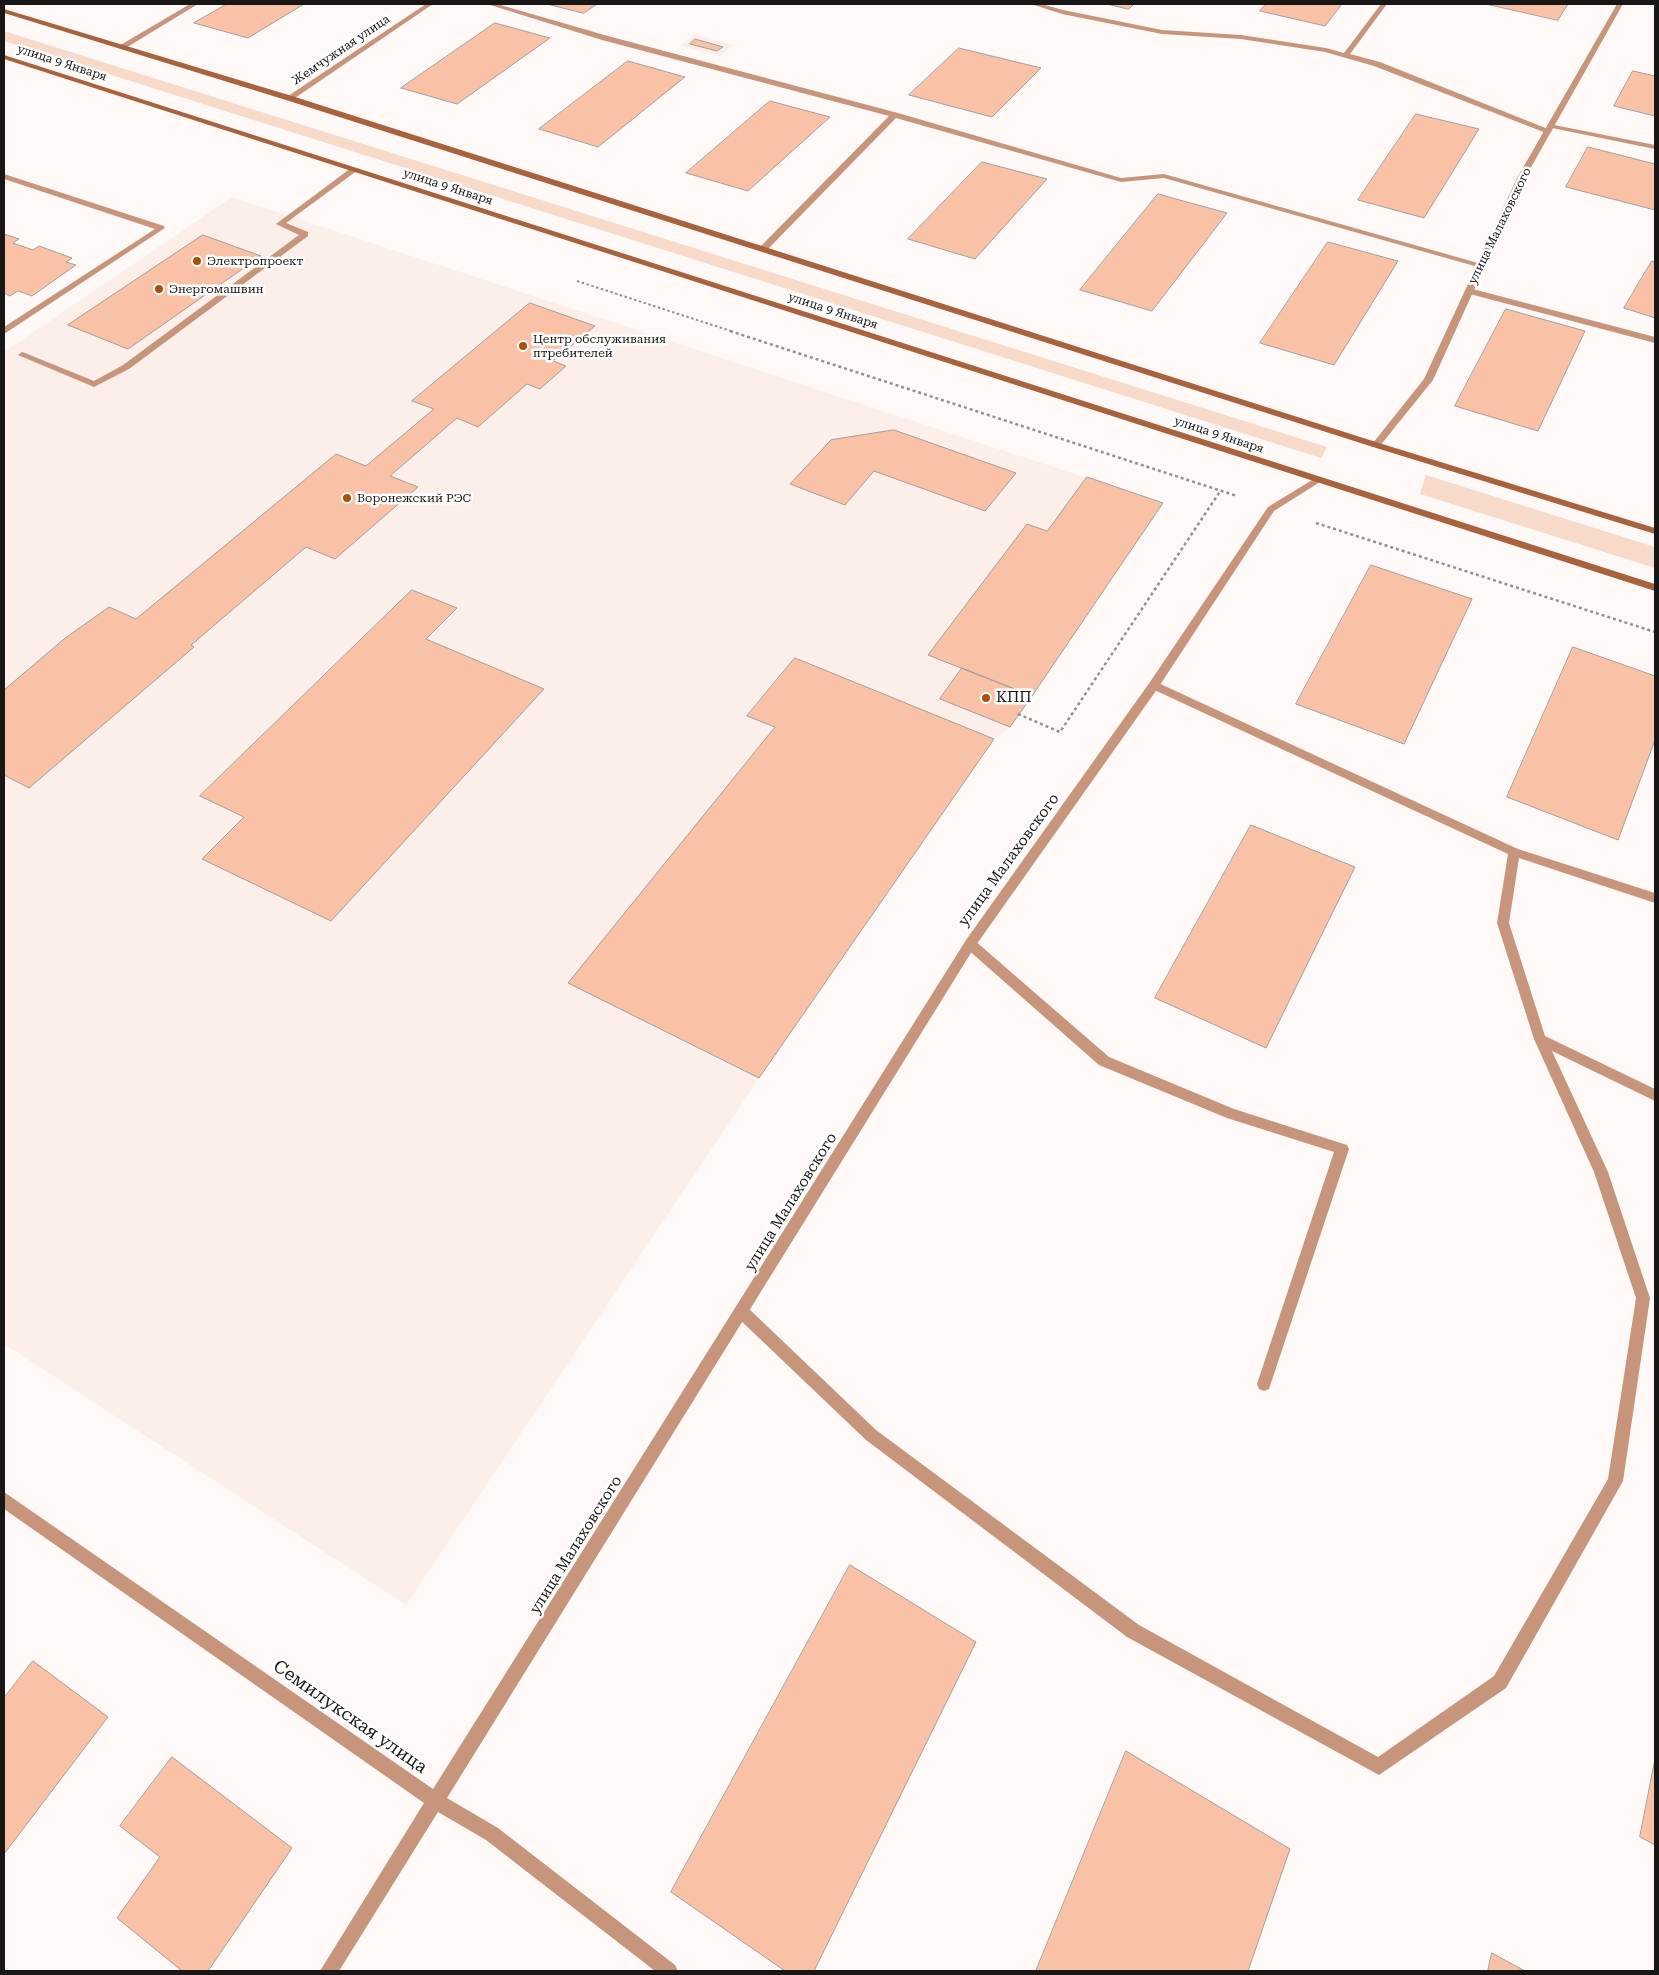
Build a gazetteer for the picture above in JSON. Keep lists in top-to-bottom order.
{
  "streets": {
    "main road": ["улица 9 Января"],
    "street": ["Жемчужная улица", "улица Малаховского", "Семилукская улица"]
  },
  "crossings": [
    ["улица 9 Января", "улица Малаховского"],
    ["улица Малаховского", "Семилукская улица"]
  ],
  "places": [
    "Электропроект",
    "Энергомашвин",
    "Центр обслуживания птребителей",
    "Воронежский РЭС",
    "КПП"
  ]
}
